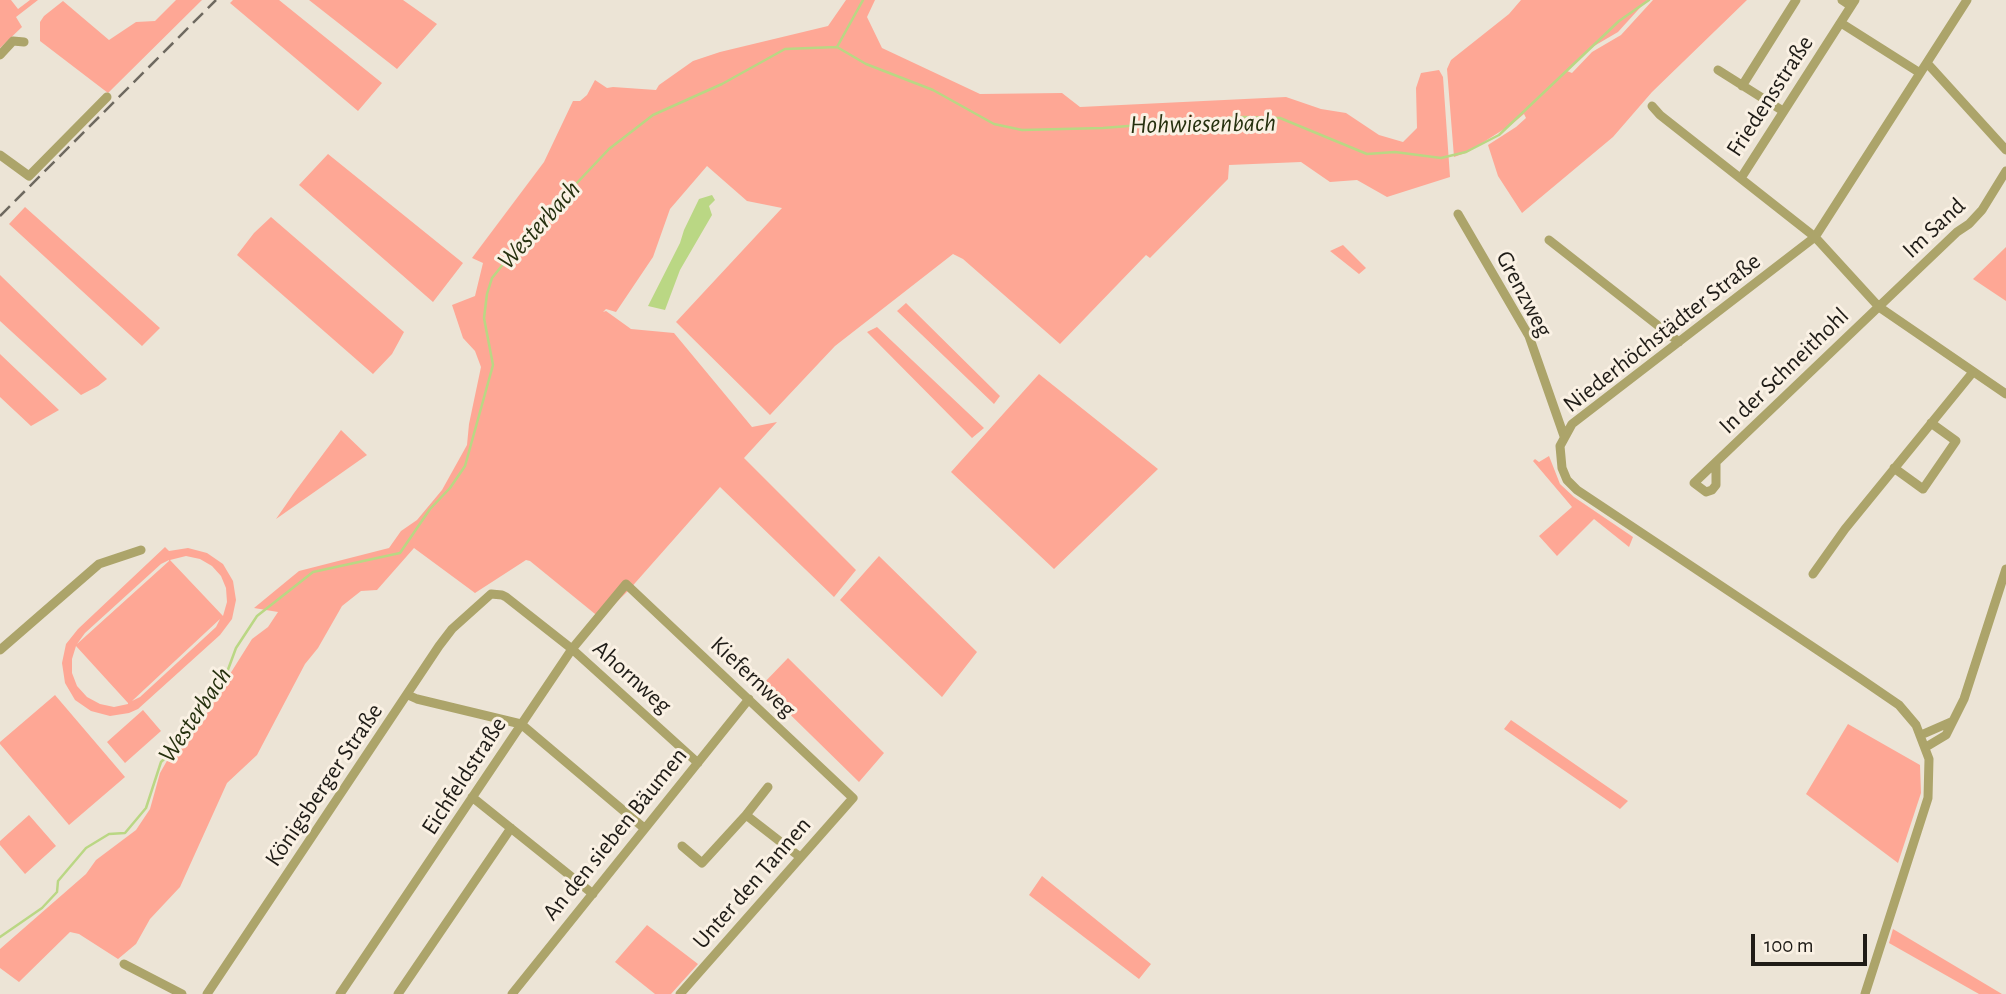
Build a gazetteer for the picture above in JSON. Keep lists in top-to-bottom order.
{
  "streets": {
    "street": [
      "Friedensstraße",
      "Im Sand",
      "Grenzweg",
      "Niederhöchstädter Straße",
      "In der Schneithohl",
      "Ahornweg",
      "Kiefernweg",
      "Eichfeldstraße",
      "Königsberger Straße",
      "An den sieben Bäumen",
      "Unter den Tannen"
    ]
  },
  "crossings": [
    ["Im Sand", "In der Schneithohl"],
    ["Grenzweg", "Niederhöchstädter Straße"],
    ["Ahornweg", "Eichfeldstraße"],
    ["Ahornweg", "Königsberger Straße"],
    ["Ahornweg", "An den sieben Bäumen"],
    ["Kiefernweg", "Eichfeldstraße"],
    ["Kiefernweg", "An den sieben Bäumen"],
    ["Kiefernweg", "Unter den Tannen"]
  ],
  "water": ["Hohwiesenbach", "Westerbach"],
  "scale_bar": "100 m"
}
